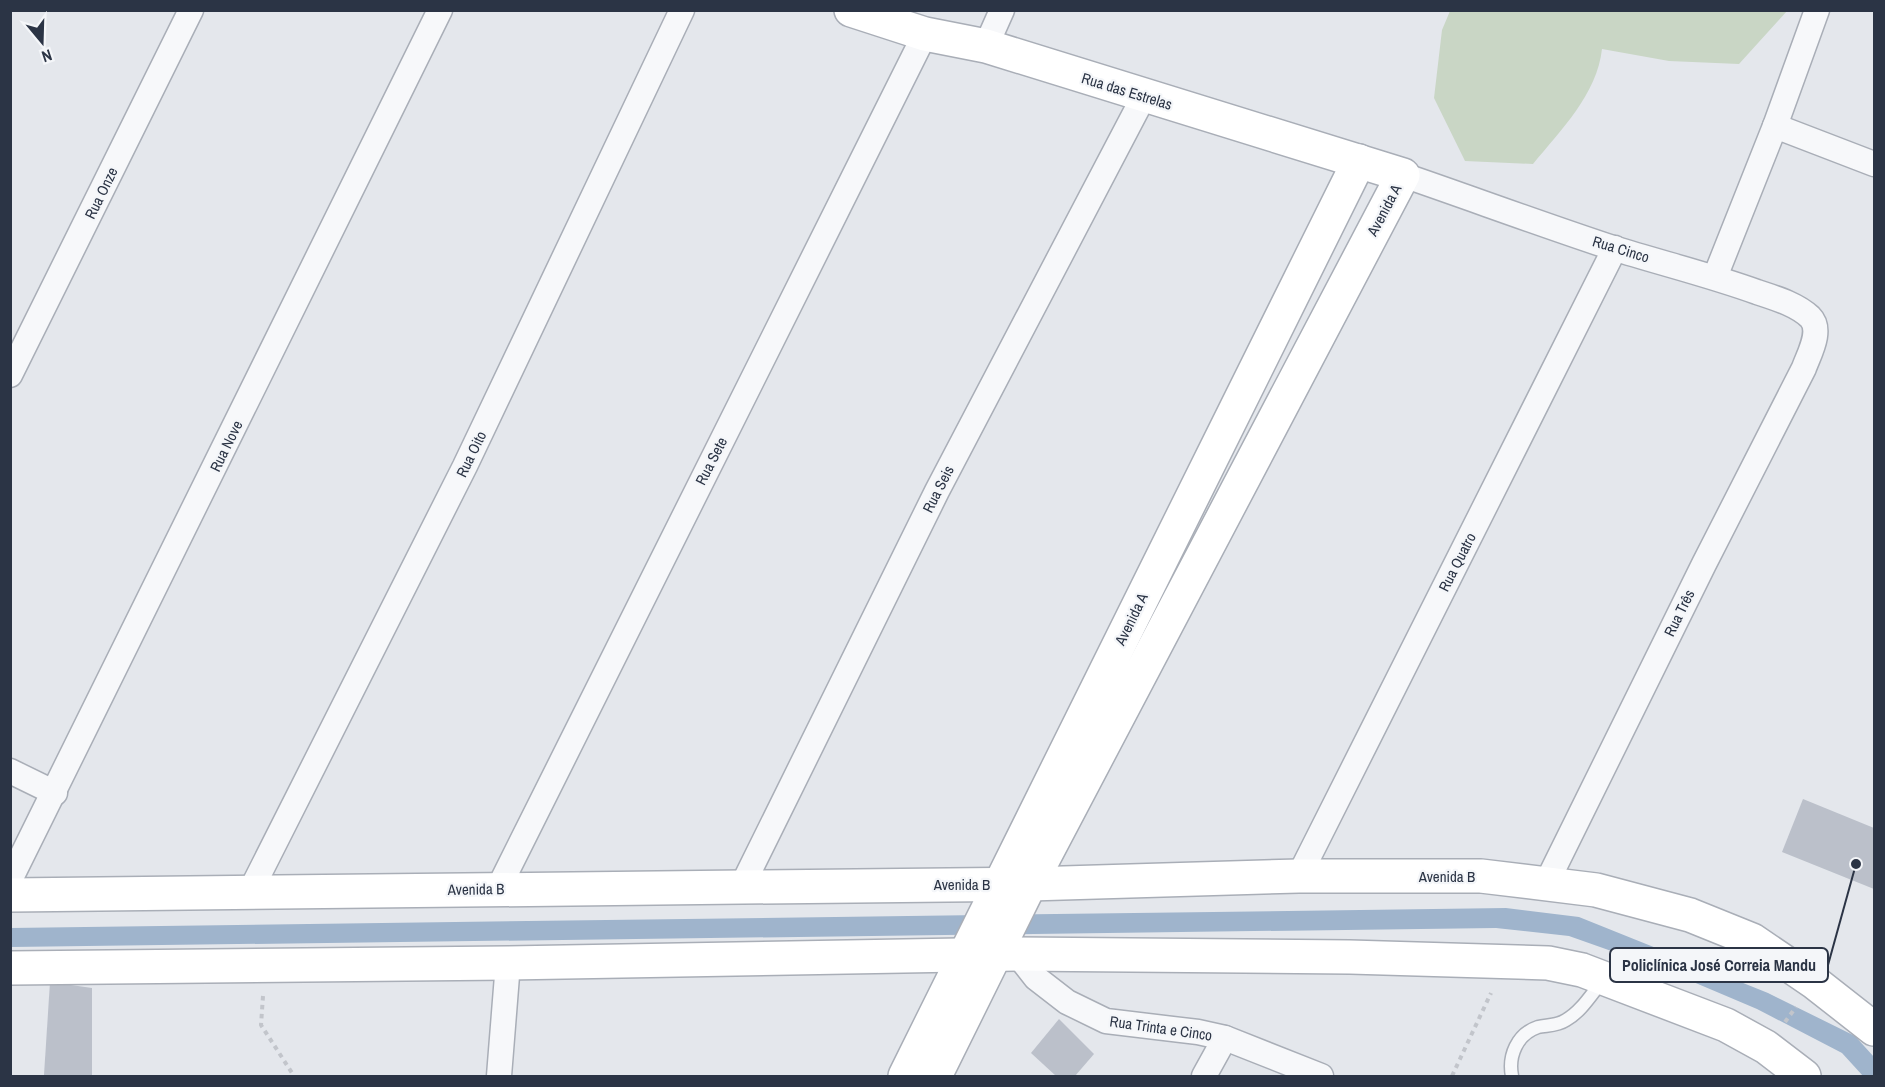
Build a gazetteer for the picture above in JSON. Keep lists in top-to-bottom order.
{
  "streets": {
    "main road": ["Rua das Estrelas", "Avenida A", "Avenida B"],
    "street": [
      "Rua Onze",
      "Rua Cinco",
      "Rua Nove",
      "Rua Oito",
      "Rua Sete",
      "Rua Seis",
      "Rua Quatro",
      "Rua Três",
      "Rua Trinta e Cinco"
    ]
  },
  "crossings": [
    ["Rua das Estrelas", "Avenida A"],
    ["Rua das Estrelas", "Rua Cinco"],
    ["Rua das Estrelas", "Rua Sete"],
    ["Rua das Estrelas", "Rua Seis"],
    ["Avenida A", "Rua Cinco"],
    ["Avenida A", "Avenida B"],
    ["Avenida A", "Rua Trinta e Cinco"],
    ["Rua Cinco", "Rua Quatro"],
    ["Rua Cinco", "Rua Três"],
    ["Rua Oito", "Avenida B"],
    ["Rua Sete", "Avenida B"],
    ["Rua Seis", "Avenida B"],
    ["Rua Quatro", "Avenida B"],
    ["Rua Três", "Avenida B"]
  ],
  "places": ["Policlínica José Correia Mandu"],
  "north": "bottom"
}
